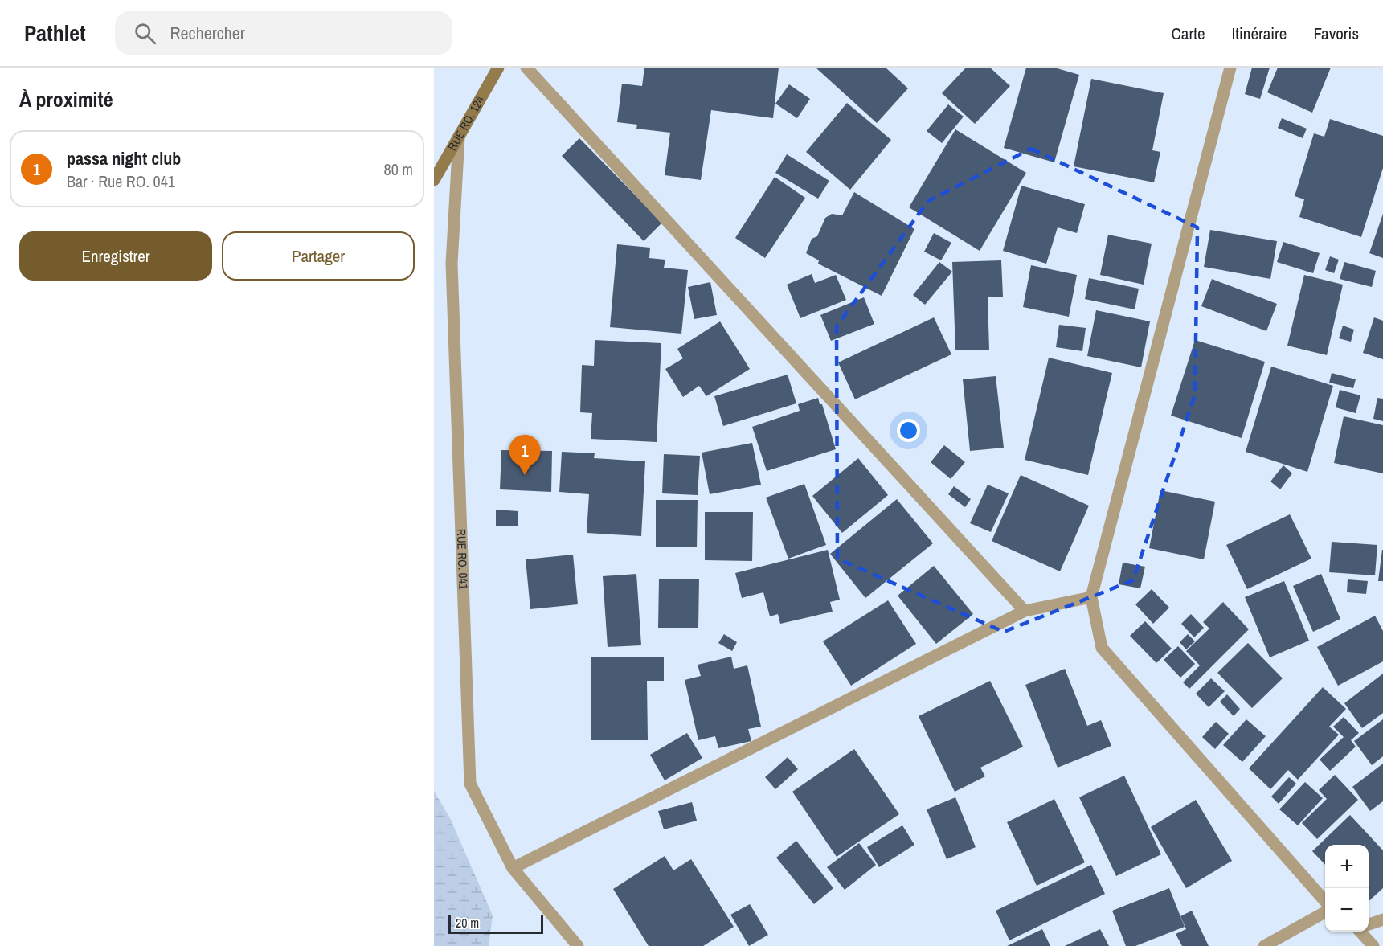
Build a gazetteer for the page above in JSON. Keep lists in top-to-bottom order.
{
  "streets": {
    "street": ["RUE RO. 124", "RUE RO. 041"]
  },
  "crossings": [
    ["RUE RO. 124", "RUE RO. 041"]
  ],
  "scale_bar": "20 m",
  "page": {
    "header": "Pathlet",
    "search": "Rechercher",
    "nav": ["Carte", "Itinéraire", "Favoris"],
    "heading": "À proximité",
    "list": [
      {
        "mark": "1",
        "name": "passa night club",
        "note": "Bar · Rue RO. 041",
        "value": "80 m"
      }
    ],
    "buttons": ["Enregistrer", "Partager"],
    "pins": "1",
    "map_buttons": ["+", "−"],
    "scale": "20 m"
  }
}
